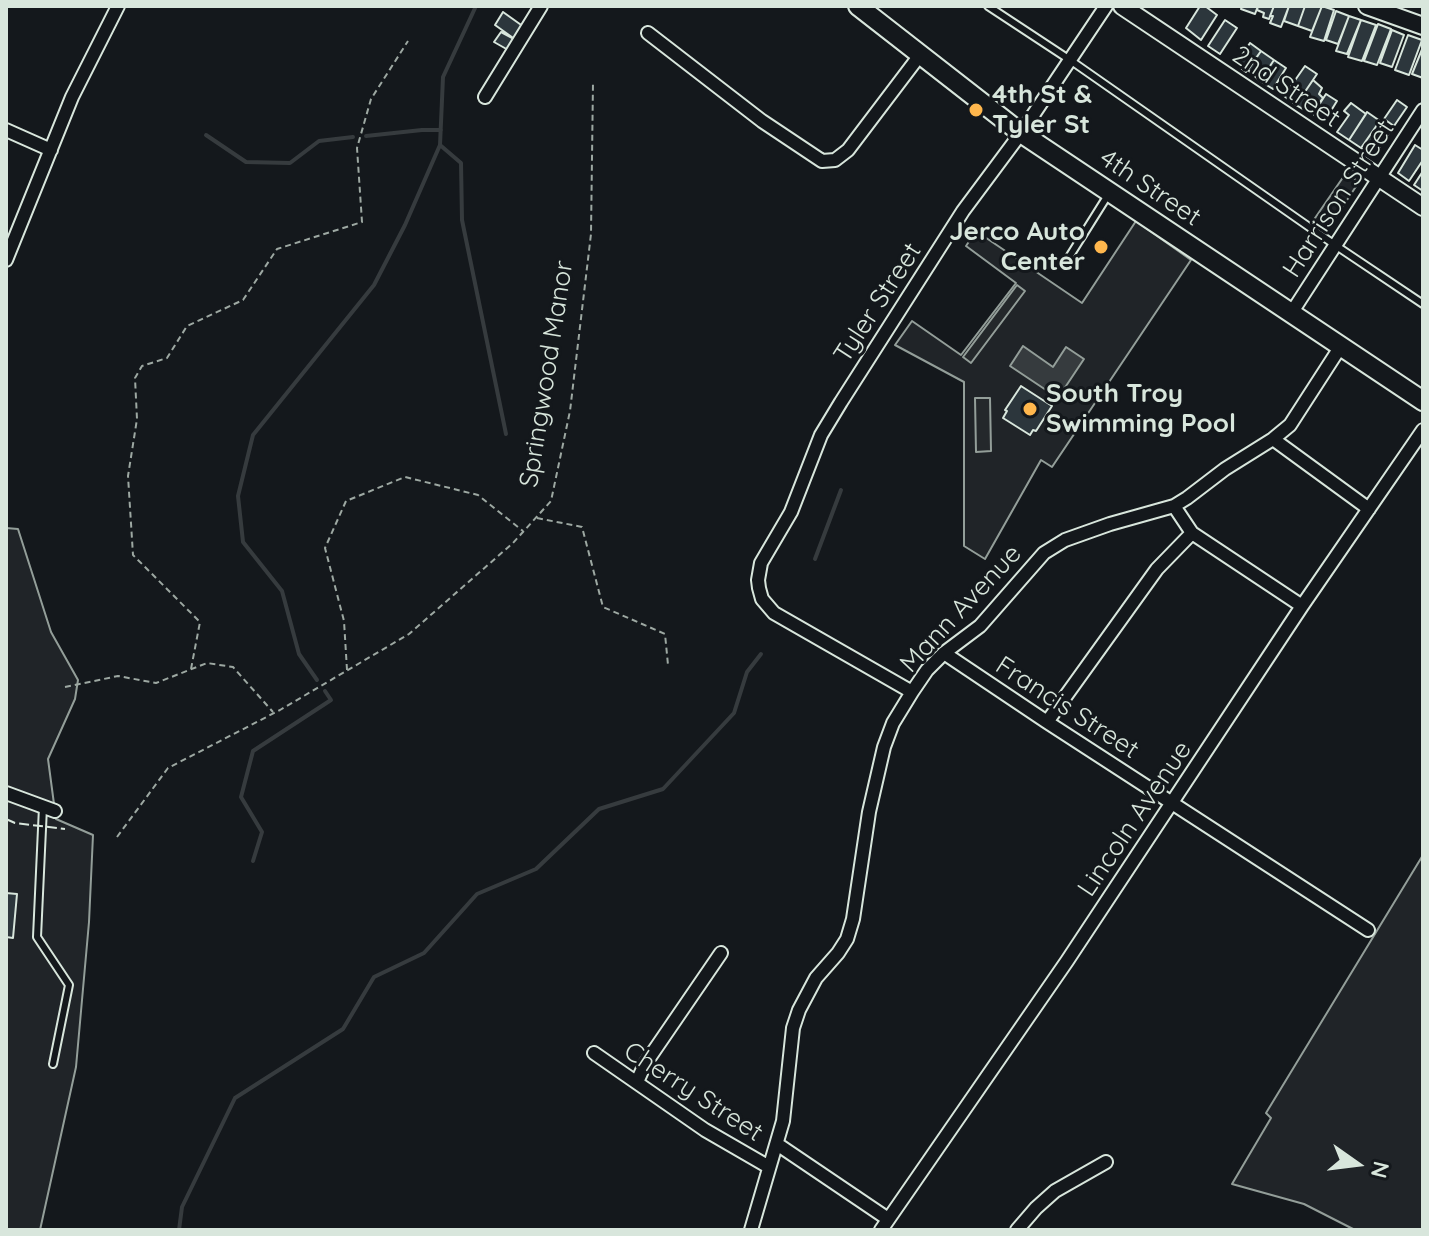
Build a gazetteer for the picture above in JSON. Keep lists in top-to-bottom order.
{
  "streets": {
    "main road": ["4th Street"],
    "street": [
      "2nd Street",
      "Harrison Street",
      "Tyler Street",
      "Mann Avenue",
      "Francis Street",
      "Lincoln Avenue",
      "Cherry Street"
    ],
    "path": ["Springwood Manor"]
  },
  "crossings": [
    ["2nd Street", "Harrison Street"],
    ["4th Street", "Harrison Street"],
    ["4th Street", "Tyler Street"],
    ["4th Street", "Mann Avenue"],
    ["Tyler Street", "Mann Avenue"],
    ["Mann Avenue", "Francis Street"],
    ["Mann Avenue", "Cherry Street"],
    ["Francis Street", "Lincoln Avenue"]
  ],
  "places": ["4th St & Tyler St", "Jerco Auto Center", "South Troy Swimming Pool"],
  "north": "right"
}
